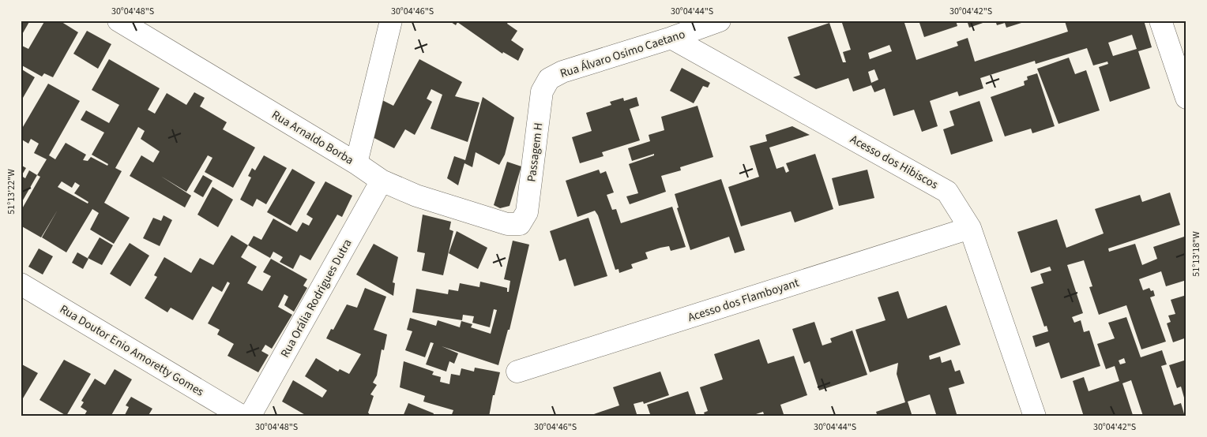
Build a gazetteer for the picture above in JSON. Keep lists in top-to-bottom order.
{
  "streets": {
    "street": [
      "Rua Álvaro Osimo Caetano",
      "Rua Arnaldo Borba",
      "Passagem H",
      "Acesso dos Hibiscos",
      "Rua Orália Rodrigues Dutra",
      "Acesso dos Flamboyant",
      "Rua Doutor Enio Amoretty Gomes"
    ]
  },
  "crossings": [
    ["Rua Álvaro Osimo Caetano", "Passagem H"],
    ["Rua Álvaro Osimo Caetano", "Acesso dos Hibiscos"],
    ["Rua Arnaldo Borba", "Passagem H"],
    ["Rua Arnaldo Borba", "Rua Orália Rodrigues Dutra"],
    ["Acesso dos Hibiscos", "Acesso dos Flamboyant"]
  ],
  "coordinates": [
    "30°04'48\"S",
    "30°04'46\"S",
    "30°04'44\"S",
    "30°04'42\"S",
    "51°13'22\"W",
    "51°13'18\"W"
  ]
}
